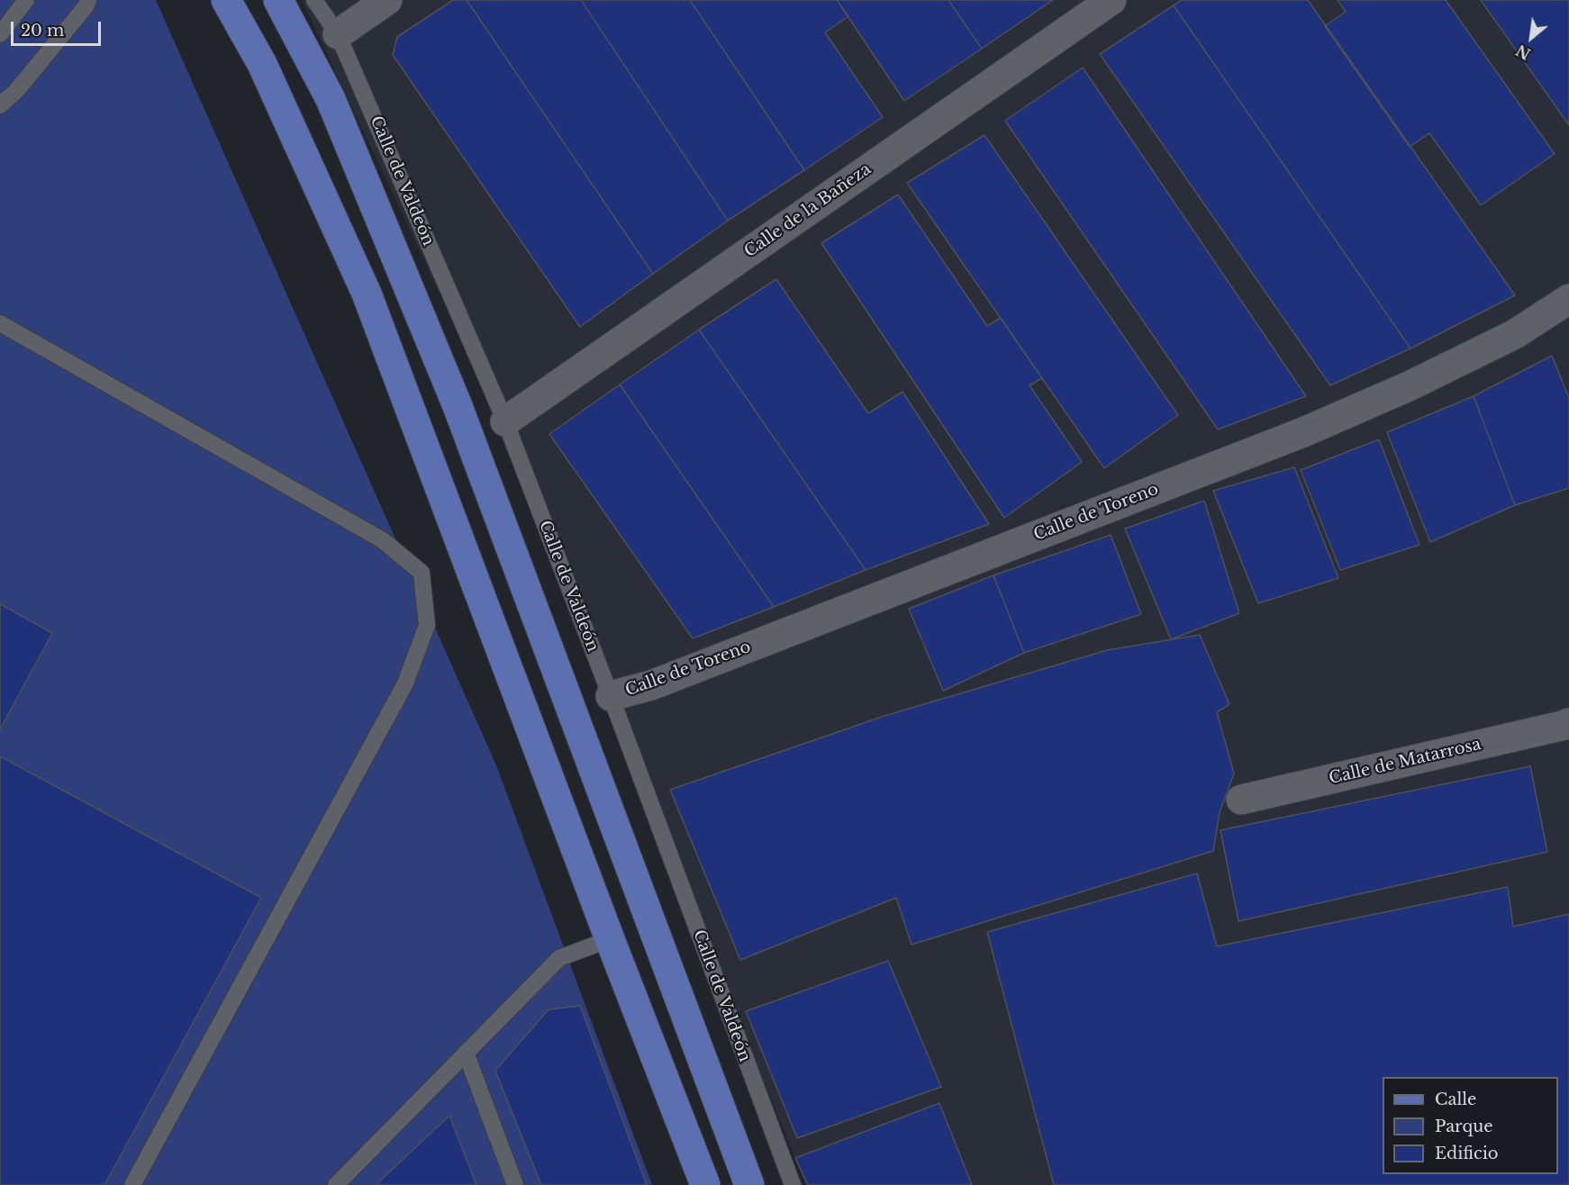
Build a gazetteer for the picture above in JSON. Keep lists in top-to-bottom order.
{
  "streets": {
    "street": ["Calle de la Bañeza", "Calle de Toreno", "Calle de Matarrosa"],
    "lane": ["Calle de Valdeón"]
  },
  "crossings": [
    ["Calle de Valdeón", "Calle de la Bañeza"],
    ["Calle de Valdeón", "Calle de Toreno"]
  ],
  "legend": ["Calle", "Parque", "Edificio"],
  "scale_bar": "20 m",
  "north": "bottom left"
}
